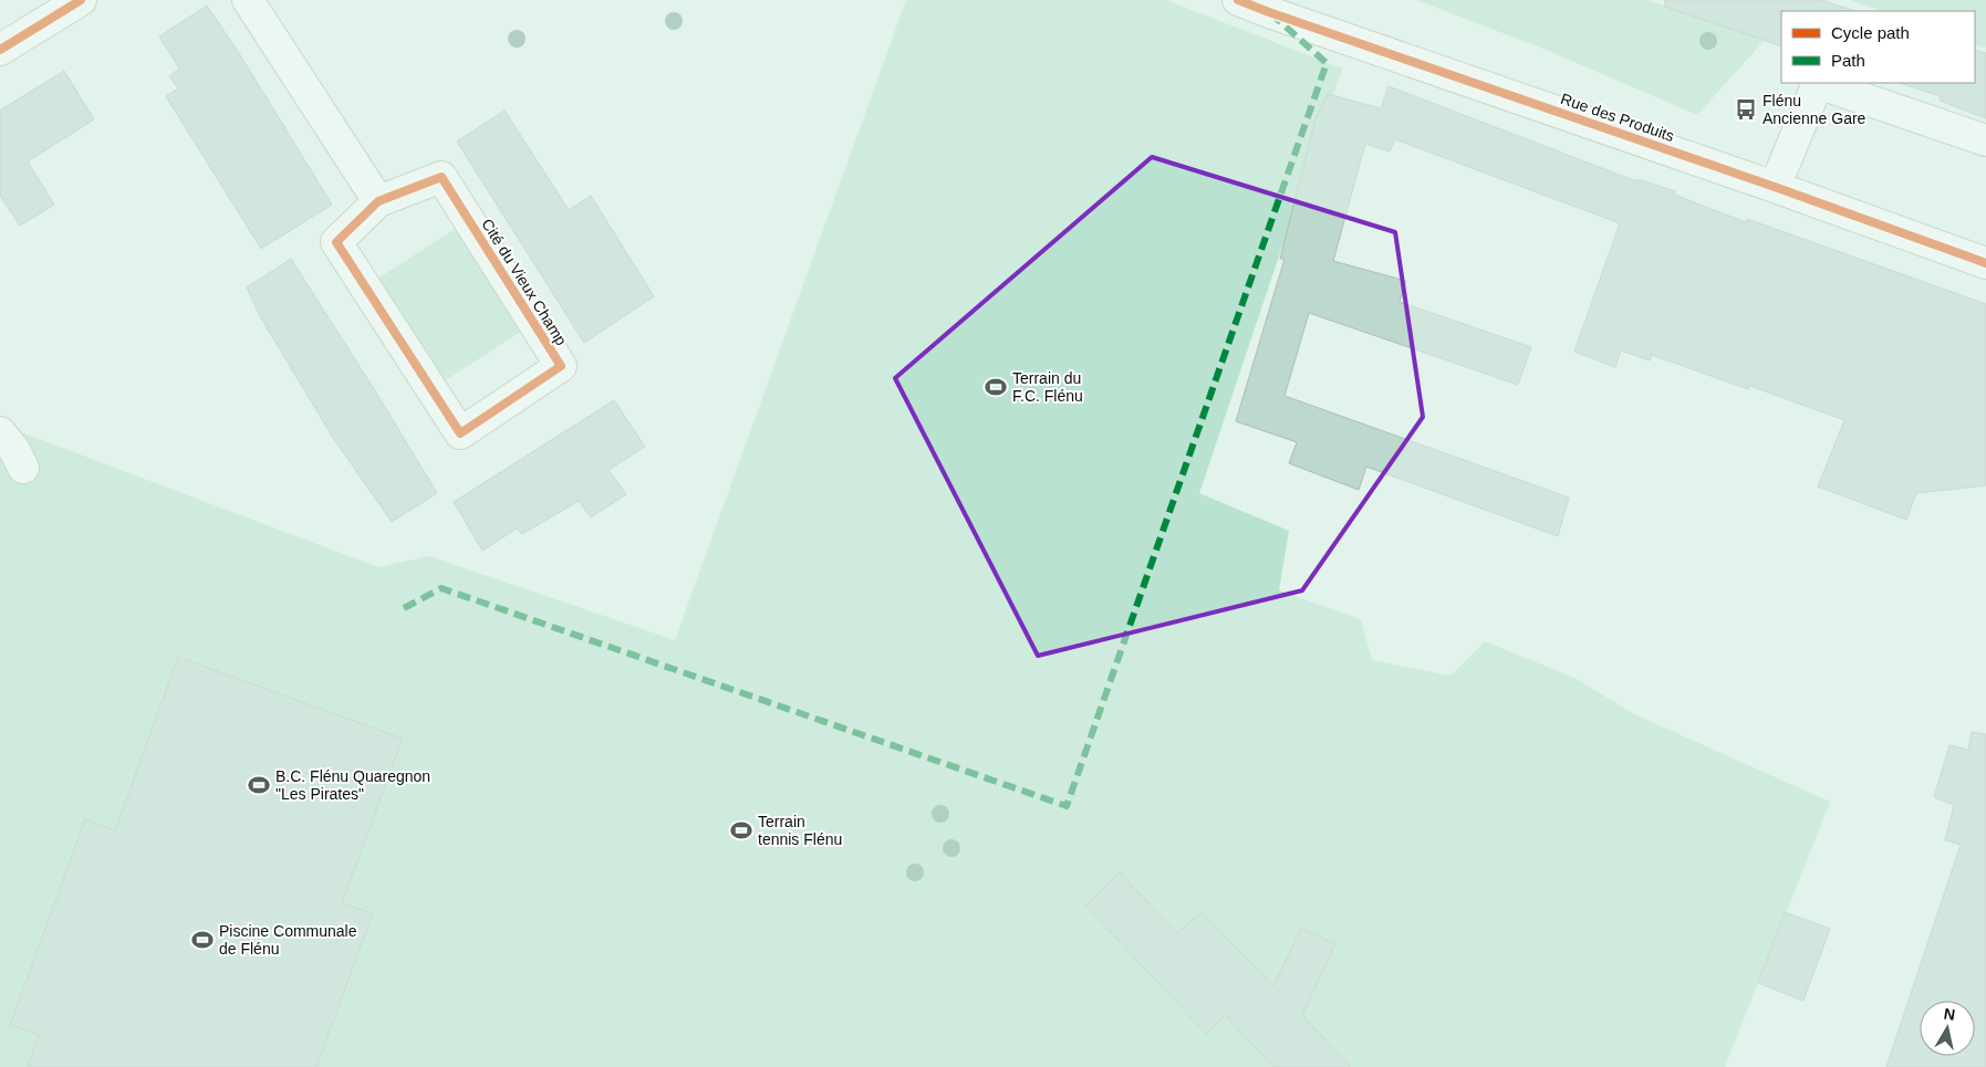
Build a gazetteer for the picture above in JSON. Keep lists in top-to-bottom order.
{
  "streets": {
    "street": ["Rue des Produits", "Cité du Vieux Champ"]
  },
  "places": {
    "bus stop": ["Flénu Ancienne Gare"],
    "sports": [
      "Terrain du F.C. Flénu",
      "B.C. Flénu Quaregnon \"Les Pirates\"",
      "Terrain tennis Flénu",
      "Piscine Communale de Flénu"
    ]
  },
  "legend": ["Cycle path", "Path"],
  "north": "top"
}
